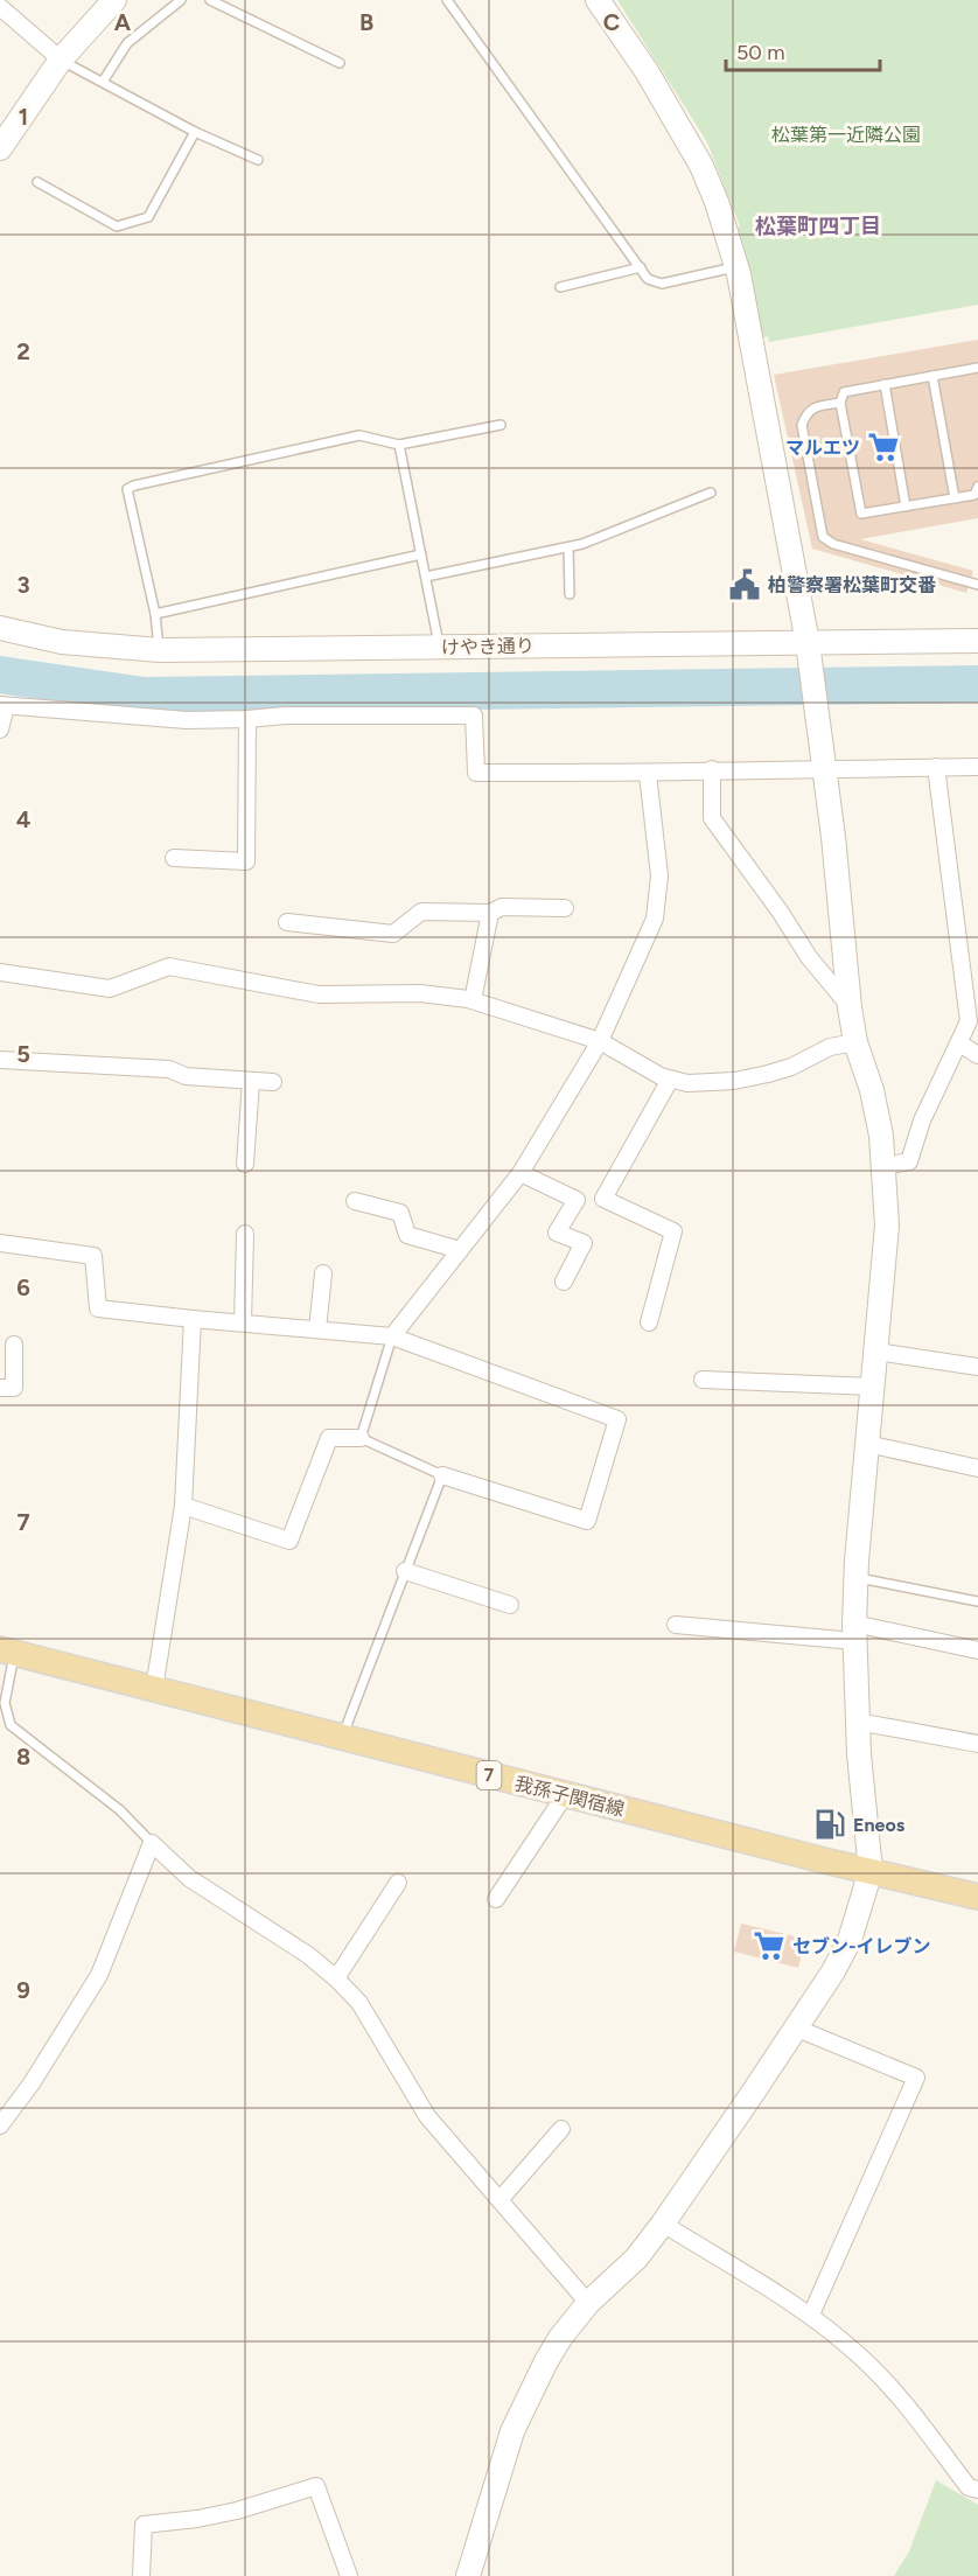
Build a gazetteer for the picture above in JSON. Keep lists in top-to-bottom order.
{
  "streets": {
    "main road": ["7", "我孫子関宿線"],
    "street": ["けやき通り"]
  },
  "districts": ["松葉町四丁目"],
  "parks": ["松葉第一近隣公園"],
  "places": {
    "supermarket": ["マルエツ", "セブン-イレブン"],
    "public building": ["柏警察署松葉町交番"],
    "fuel station": ["Eneos"]
  },
  "scale_bar": "50 m",
  "grid": {
    "columns": ["A", "B", "C"],
    "rows": [
      "1",
      "2",
      "3",
      "4",
      "5",
      "6",
      "7",
      "8",
      "9"
    ]
  }
}
